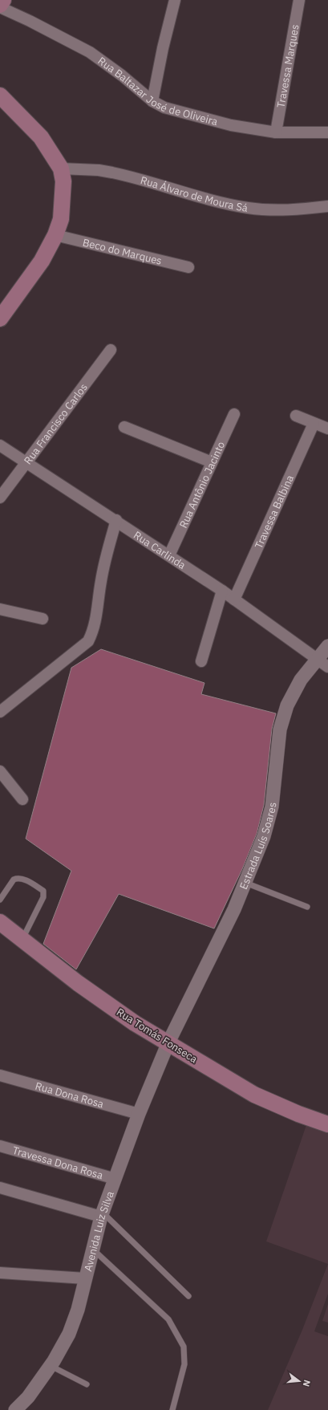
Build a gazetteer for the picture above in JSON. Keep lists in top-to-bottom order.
{
  "streets": {
    "main road": ["Rua Tomás Fonseca"],
    "street": [
      "Travessa Marques",
      "Rua Baltazar José de Oliveira",
      "Rua Álvaro de Moura Sá",
      "Beco do Marques",
      "Rua Francisco Carlos",
      "Rua Antônio Jacinto",
      "Travessa Balbina",
      "Rua Carlinda",
      "Estrada Luís Soares",
      "Rua Dona Rosa",
      "Travessa Dona Rosa",
      "Avenida Luiz Silva"
    ]
  },
  "crossings": [
    ["Travessa Marques", "Rua Baltazar José de Oliveira"],
    ["Rua Francisco Carlos", "Rua Carlinda"],
    ["Rua Antônio Jacinto", "Rua Carlinda"],
    ["Travessa Balbina", "Rua Carlinda"],
    ["Rua Carlinda", "Estrada Luís Soares"],
    ["Estrada Luís Soares", "Rua Tomás Fonseca"],
    ["Estrada Luís Soares", "Avenida Luiz Silva"],
    ["Rua Tomás Fonseca", "Avenida Luiz Silva"],
    ["Rua Dona Rosa", "Avenida Luiz Silva"],
    ["Travessa Dona Rosa", "Avenida Luiz Silva"]
  ],
  "north": "right"
}
